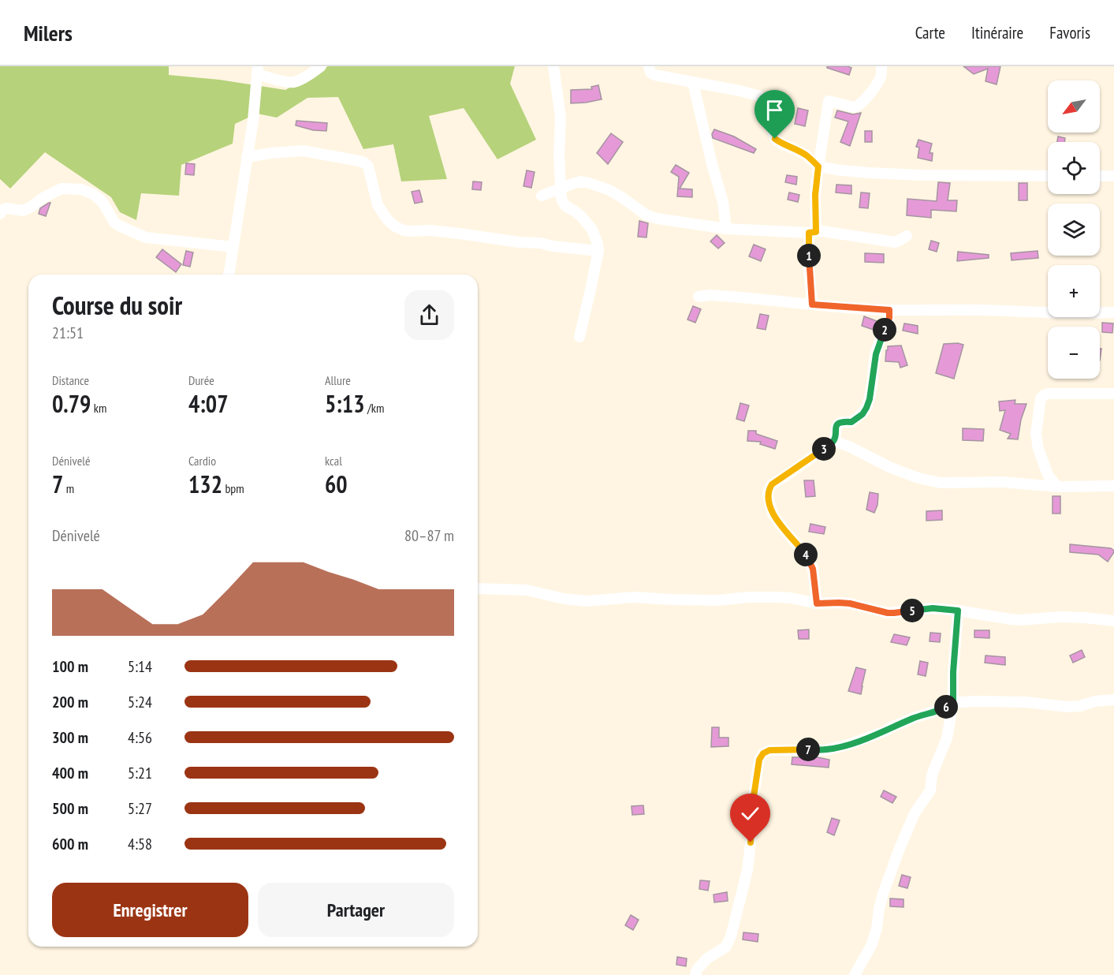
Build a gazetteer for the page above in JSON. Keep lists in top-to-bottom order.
{
  "north": "bottom left",
  "page": {
    "header": "Milers",
    "nav": ["Carte", "Itinéraire", "Favoris"],
    "map_buttons": ["+", "−"],
    "pins": [
      "1",
      "2",
      "3",
      "4",
      "5",
      "6",
      "7"
    ],
    "heading": ["Course du soir", "21:51"],
    "stats": [
      ["Distance", "0.79 km"],
      ["Durée", "4:07"],
      ["Allure", "5:13 /km"],
      ["Dénivelé", "7 m"],
      ["Cardio", "132 bpm"],
      ["kcal", "60"]
    ],
    "chart": ["Dénivelé", "80–87 m"],
    "list": [
      {
        "name": "100 m",
        "note": "5:14"
      },
      {
        "name": "200 m",
        "note": "5:24"
      },
      {
        "name": "300 m",
        "note": "4:56"
      },
      {
        "name": "400 m",
        "note": "5:21"
      },
      {
        "name": "500 m",
        "note": "5:27"
      },
      {
        "name": "600 m",
        "note": "4:58"
      }
    ],
    "buttons": ["Enregistrer", "Partager"]
  }
}
